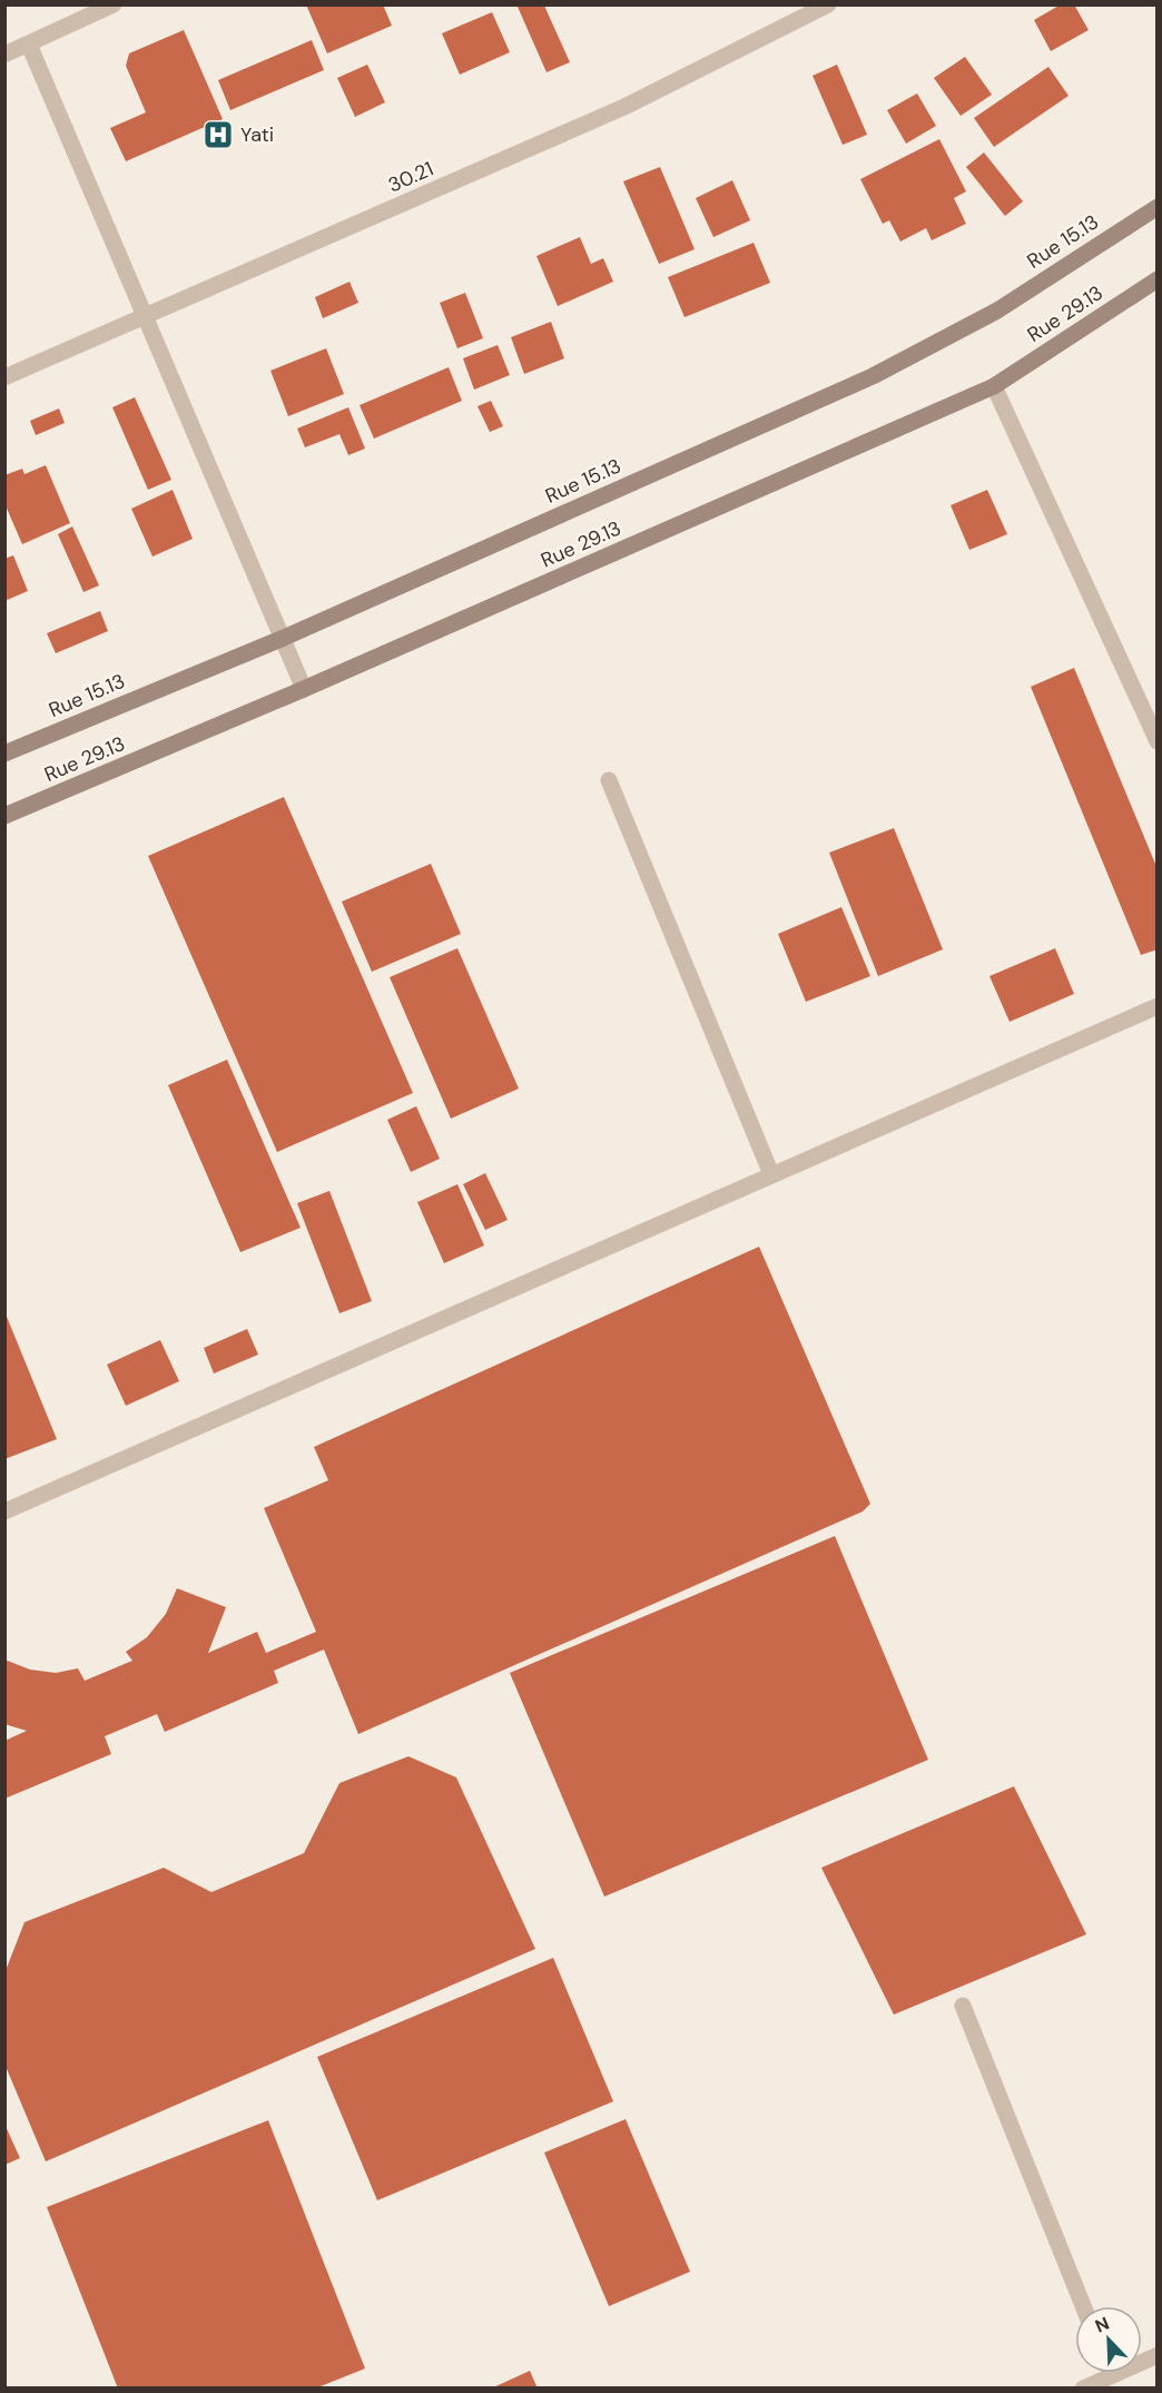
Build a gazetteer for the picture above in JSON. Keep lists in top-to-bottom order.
{
  "streets": {
    "main road": ["Rue 15.13", "Rue 29.13"],
    "street": ["30.21"]
  },
  "places": {
    "hospital": ["Yati"]
  },
  "north": "top left"
}
